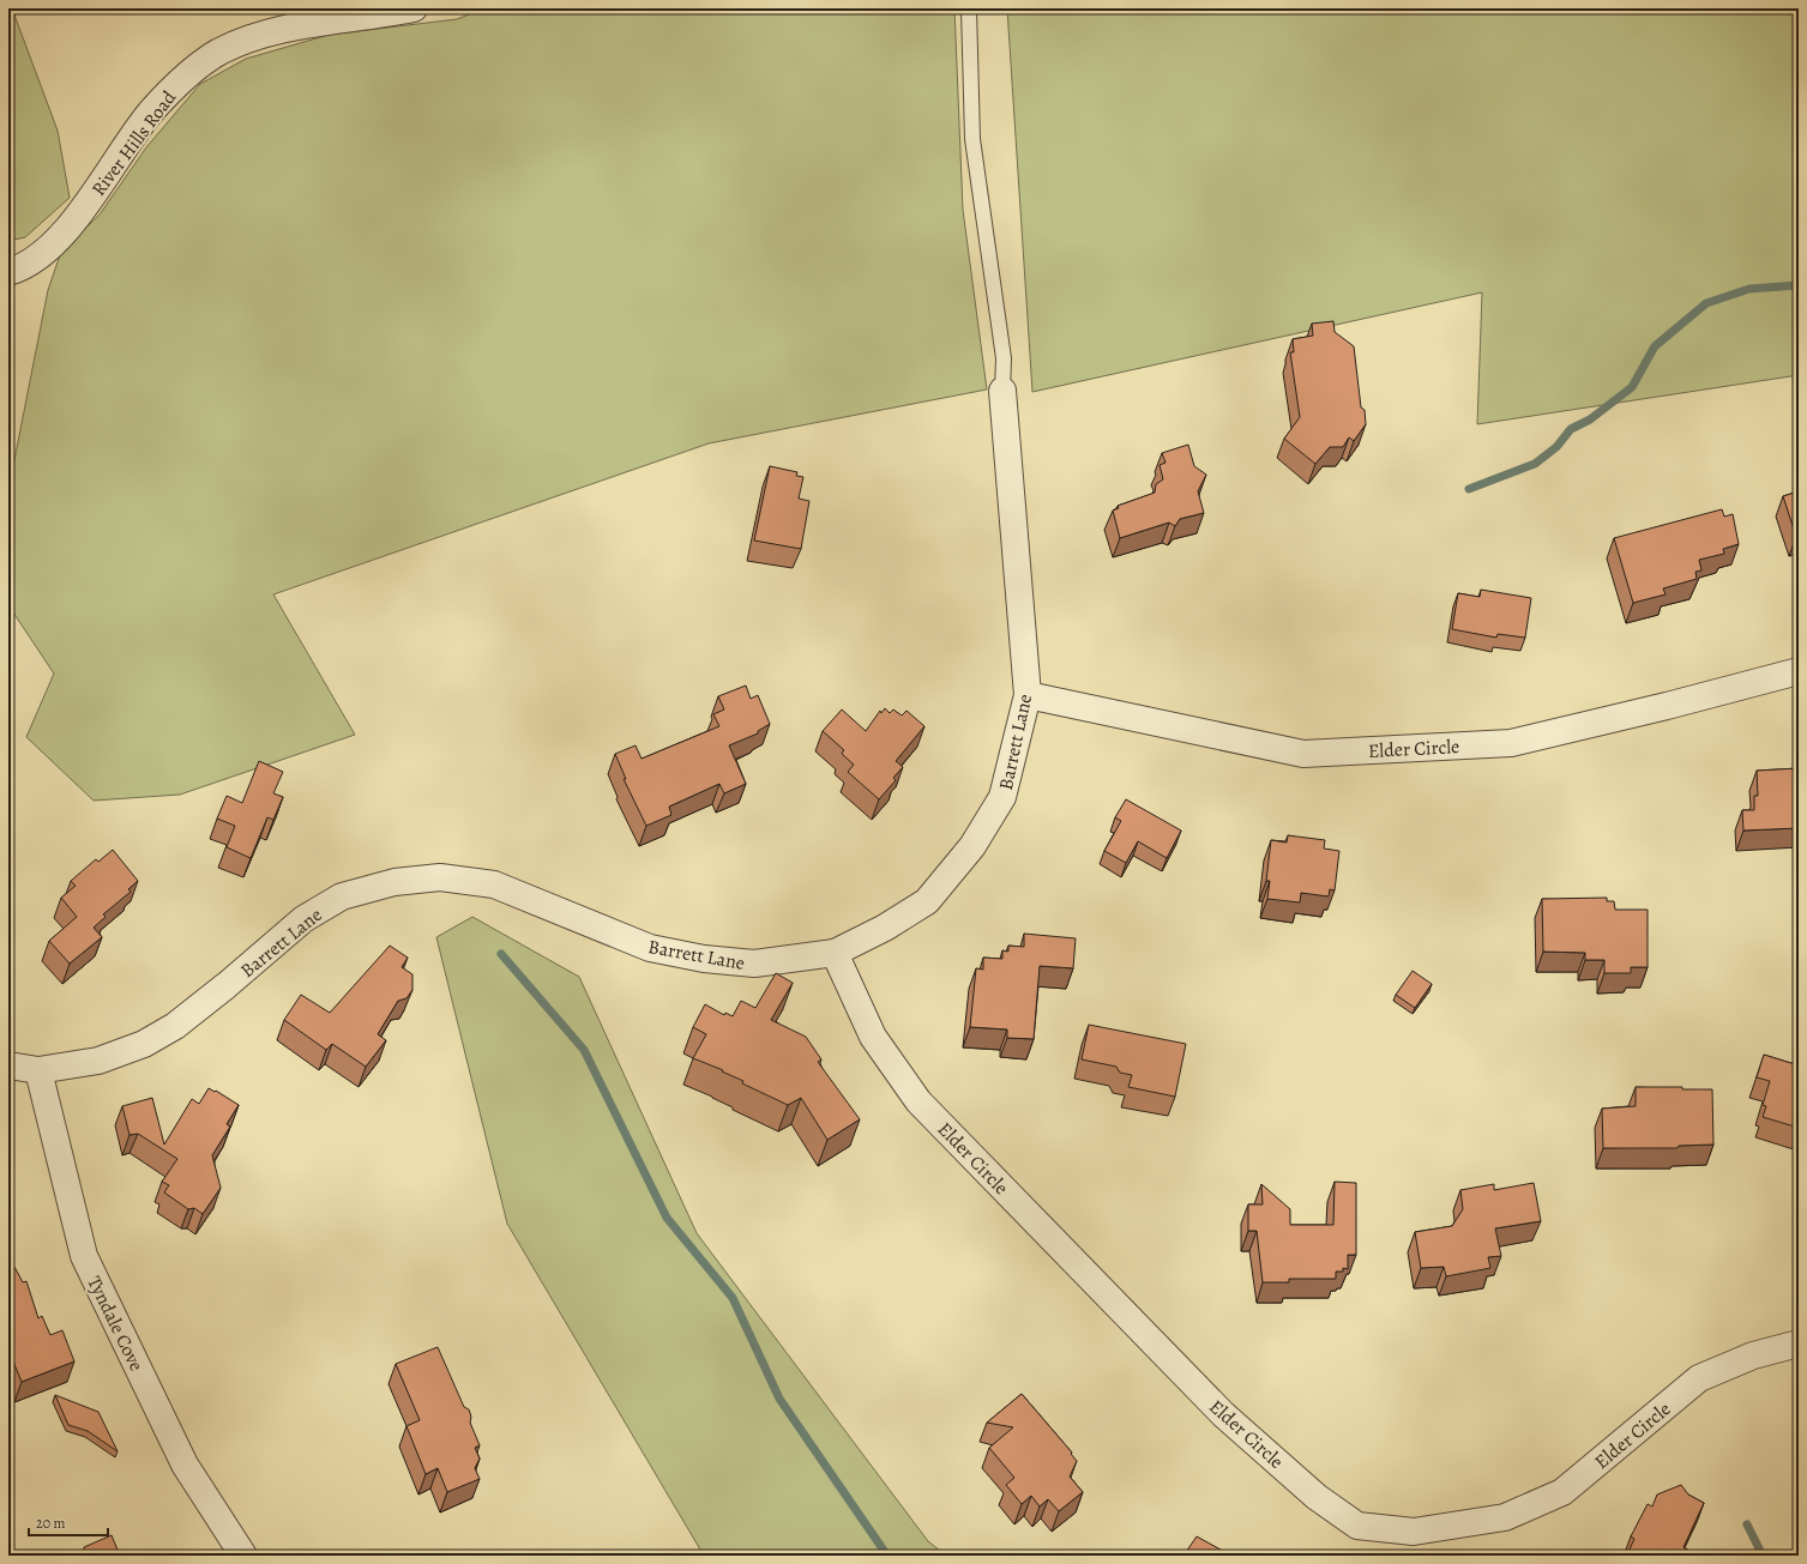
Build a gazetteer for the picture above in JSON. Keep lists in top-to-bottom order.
{
  "streets": {
    "street": [
      "River Hills Road",
      "Barrett Lane",
      "Elder Circle",
      "Tyndale Cove"
    ]
  },
  "crossings": [
    ["Barrett Lane", "Elder Circle"],
    ["Barrett Lane", "Tyndale Cove"]
  ],
  "scale_bar": "20 m"
}
